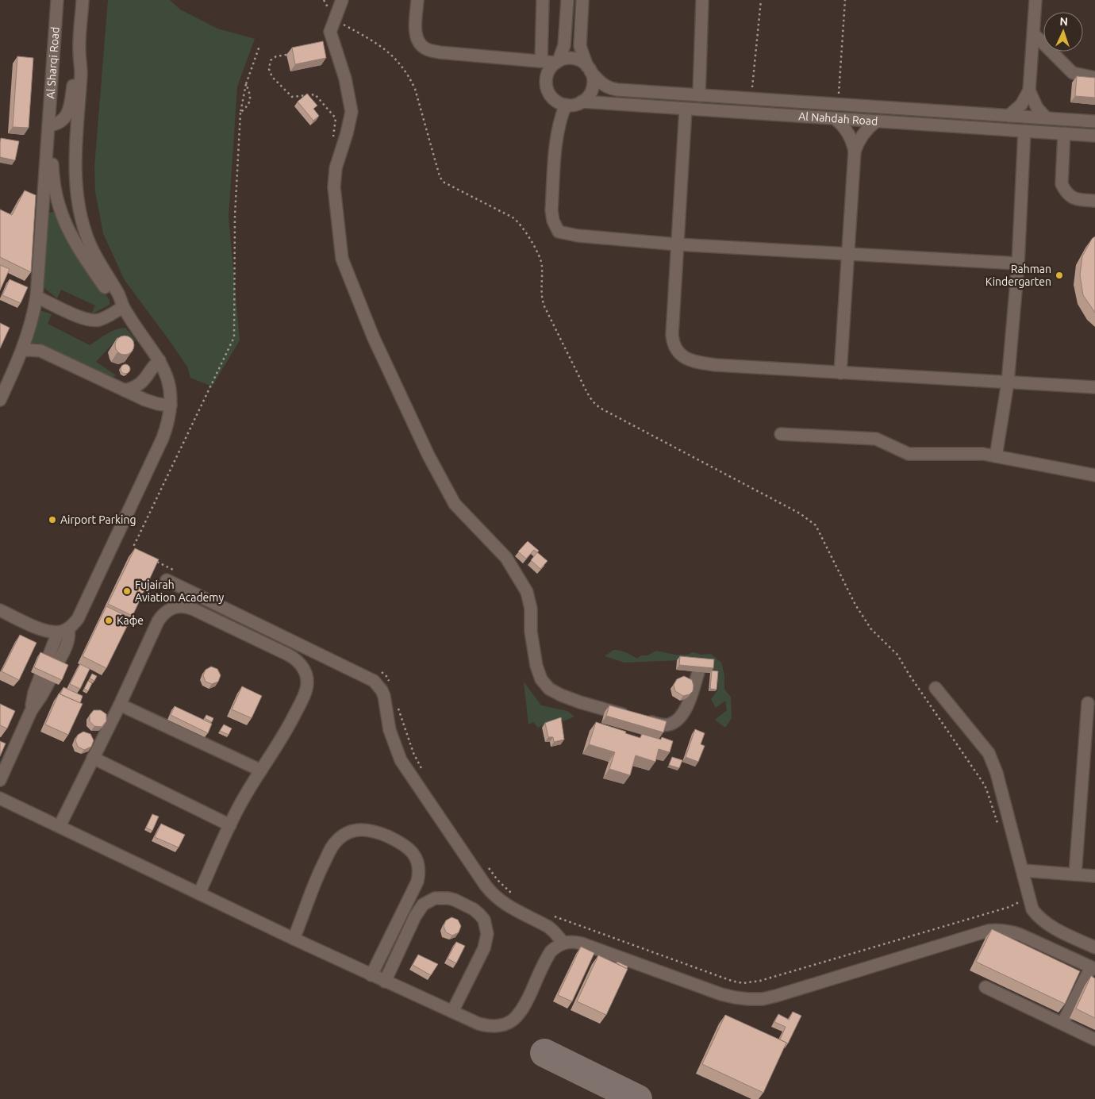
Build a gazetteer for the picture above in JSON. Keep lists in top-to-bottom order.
{
  "streets": {
    "street": ["Al Sharqi Road", "Al Nahdah Road"]
  },
  "places": [
    "Rahman Kindergarten",
    "Airport Parking",
    "Fujairah Aviation Academy",
    "Кафе"
  ],
  "north": "top"
}
